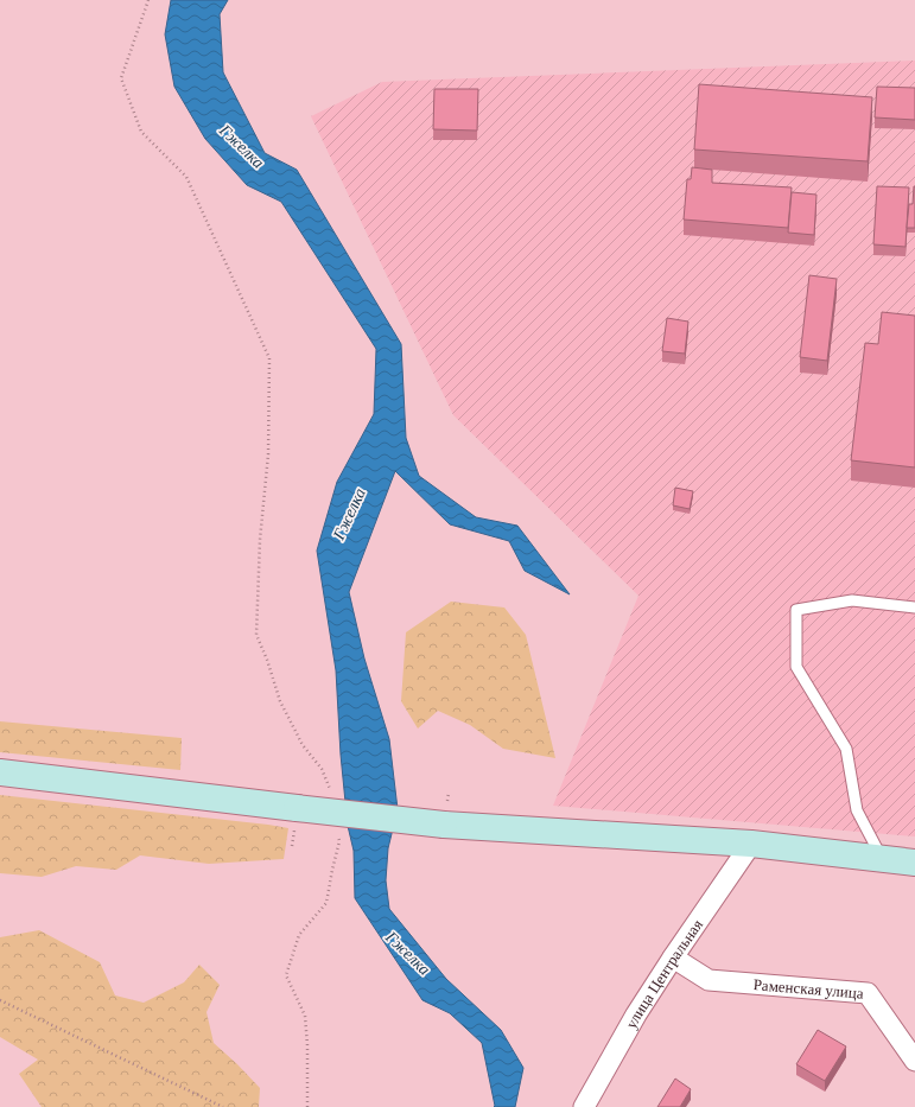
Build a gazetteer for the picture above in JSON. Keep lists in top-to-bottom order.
{
  "streets": {
    "street": ["улица Центральная", "Раменская улица"]
  },
  "crossings": [
    ["улица Центральная", "Раменская улица"]
  ],
  "water": ["Гжелка"]
}
